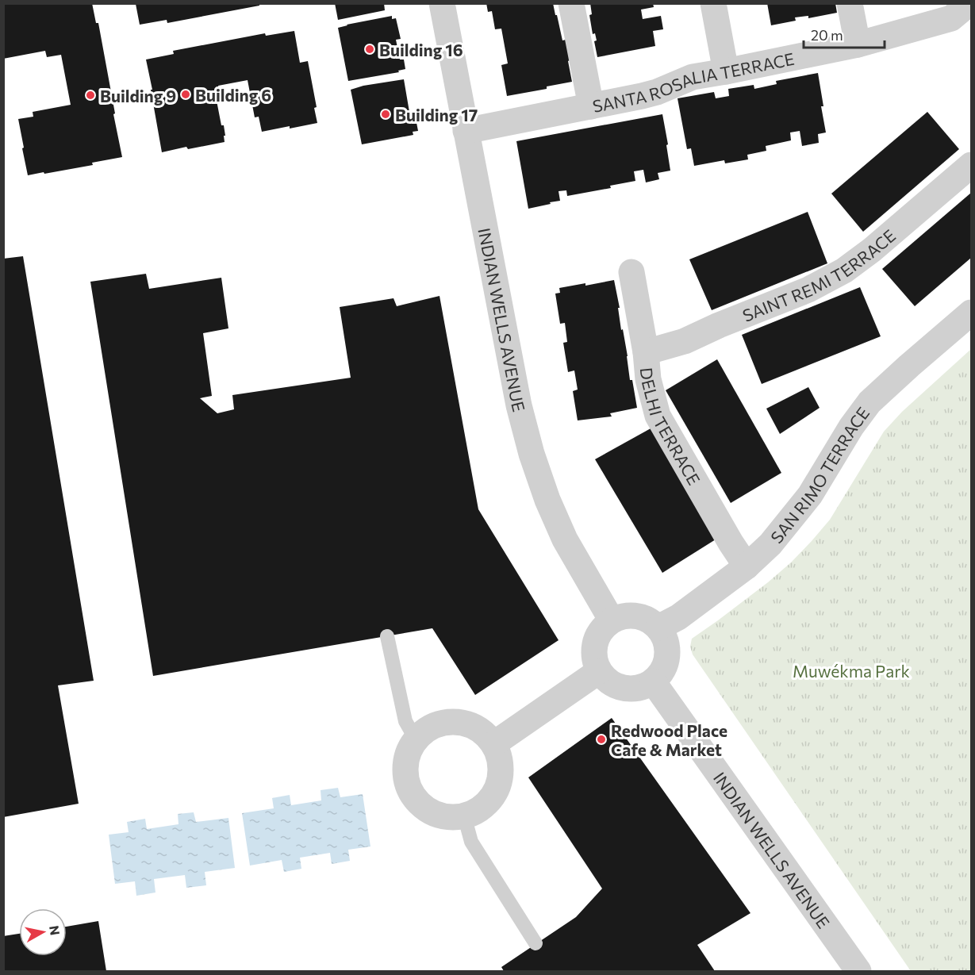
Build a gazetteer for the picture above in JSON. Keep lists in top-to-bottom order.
{
  "streets": {
    "street": [
      "SANTA ROSALIA TERRACE",
      "SAINT REMI TERRACE",
      "INDIAN WELLS AVENUE",
      "DELHI TERRACE",
      "SAN RIMO TERRACE"
    ]
  },
  "crossings": [
    ["SANTA ROSALIA TERRACE", "INDIAN WELLS AVENUE"],
    ["SAINT REMI TERRACE", "DELHI TERRACE"],
    ["INDIAN WELLS AVENUE", "SAN RIMO TERRACE"],
    ["DELHI TERRACE", "SAN RIMO TERRACE"]
  ],
  "parks": ["Muwékma Park"],
  "places": [
    "Building 16",
    "Building 6",
    "Building 9",
    "Building 17",
    "Redwood Place Cafe & Market"
  ],
  "scale_bar": "20 m",
  "north": "right"
}
